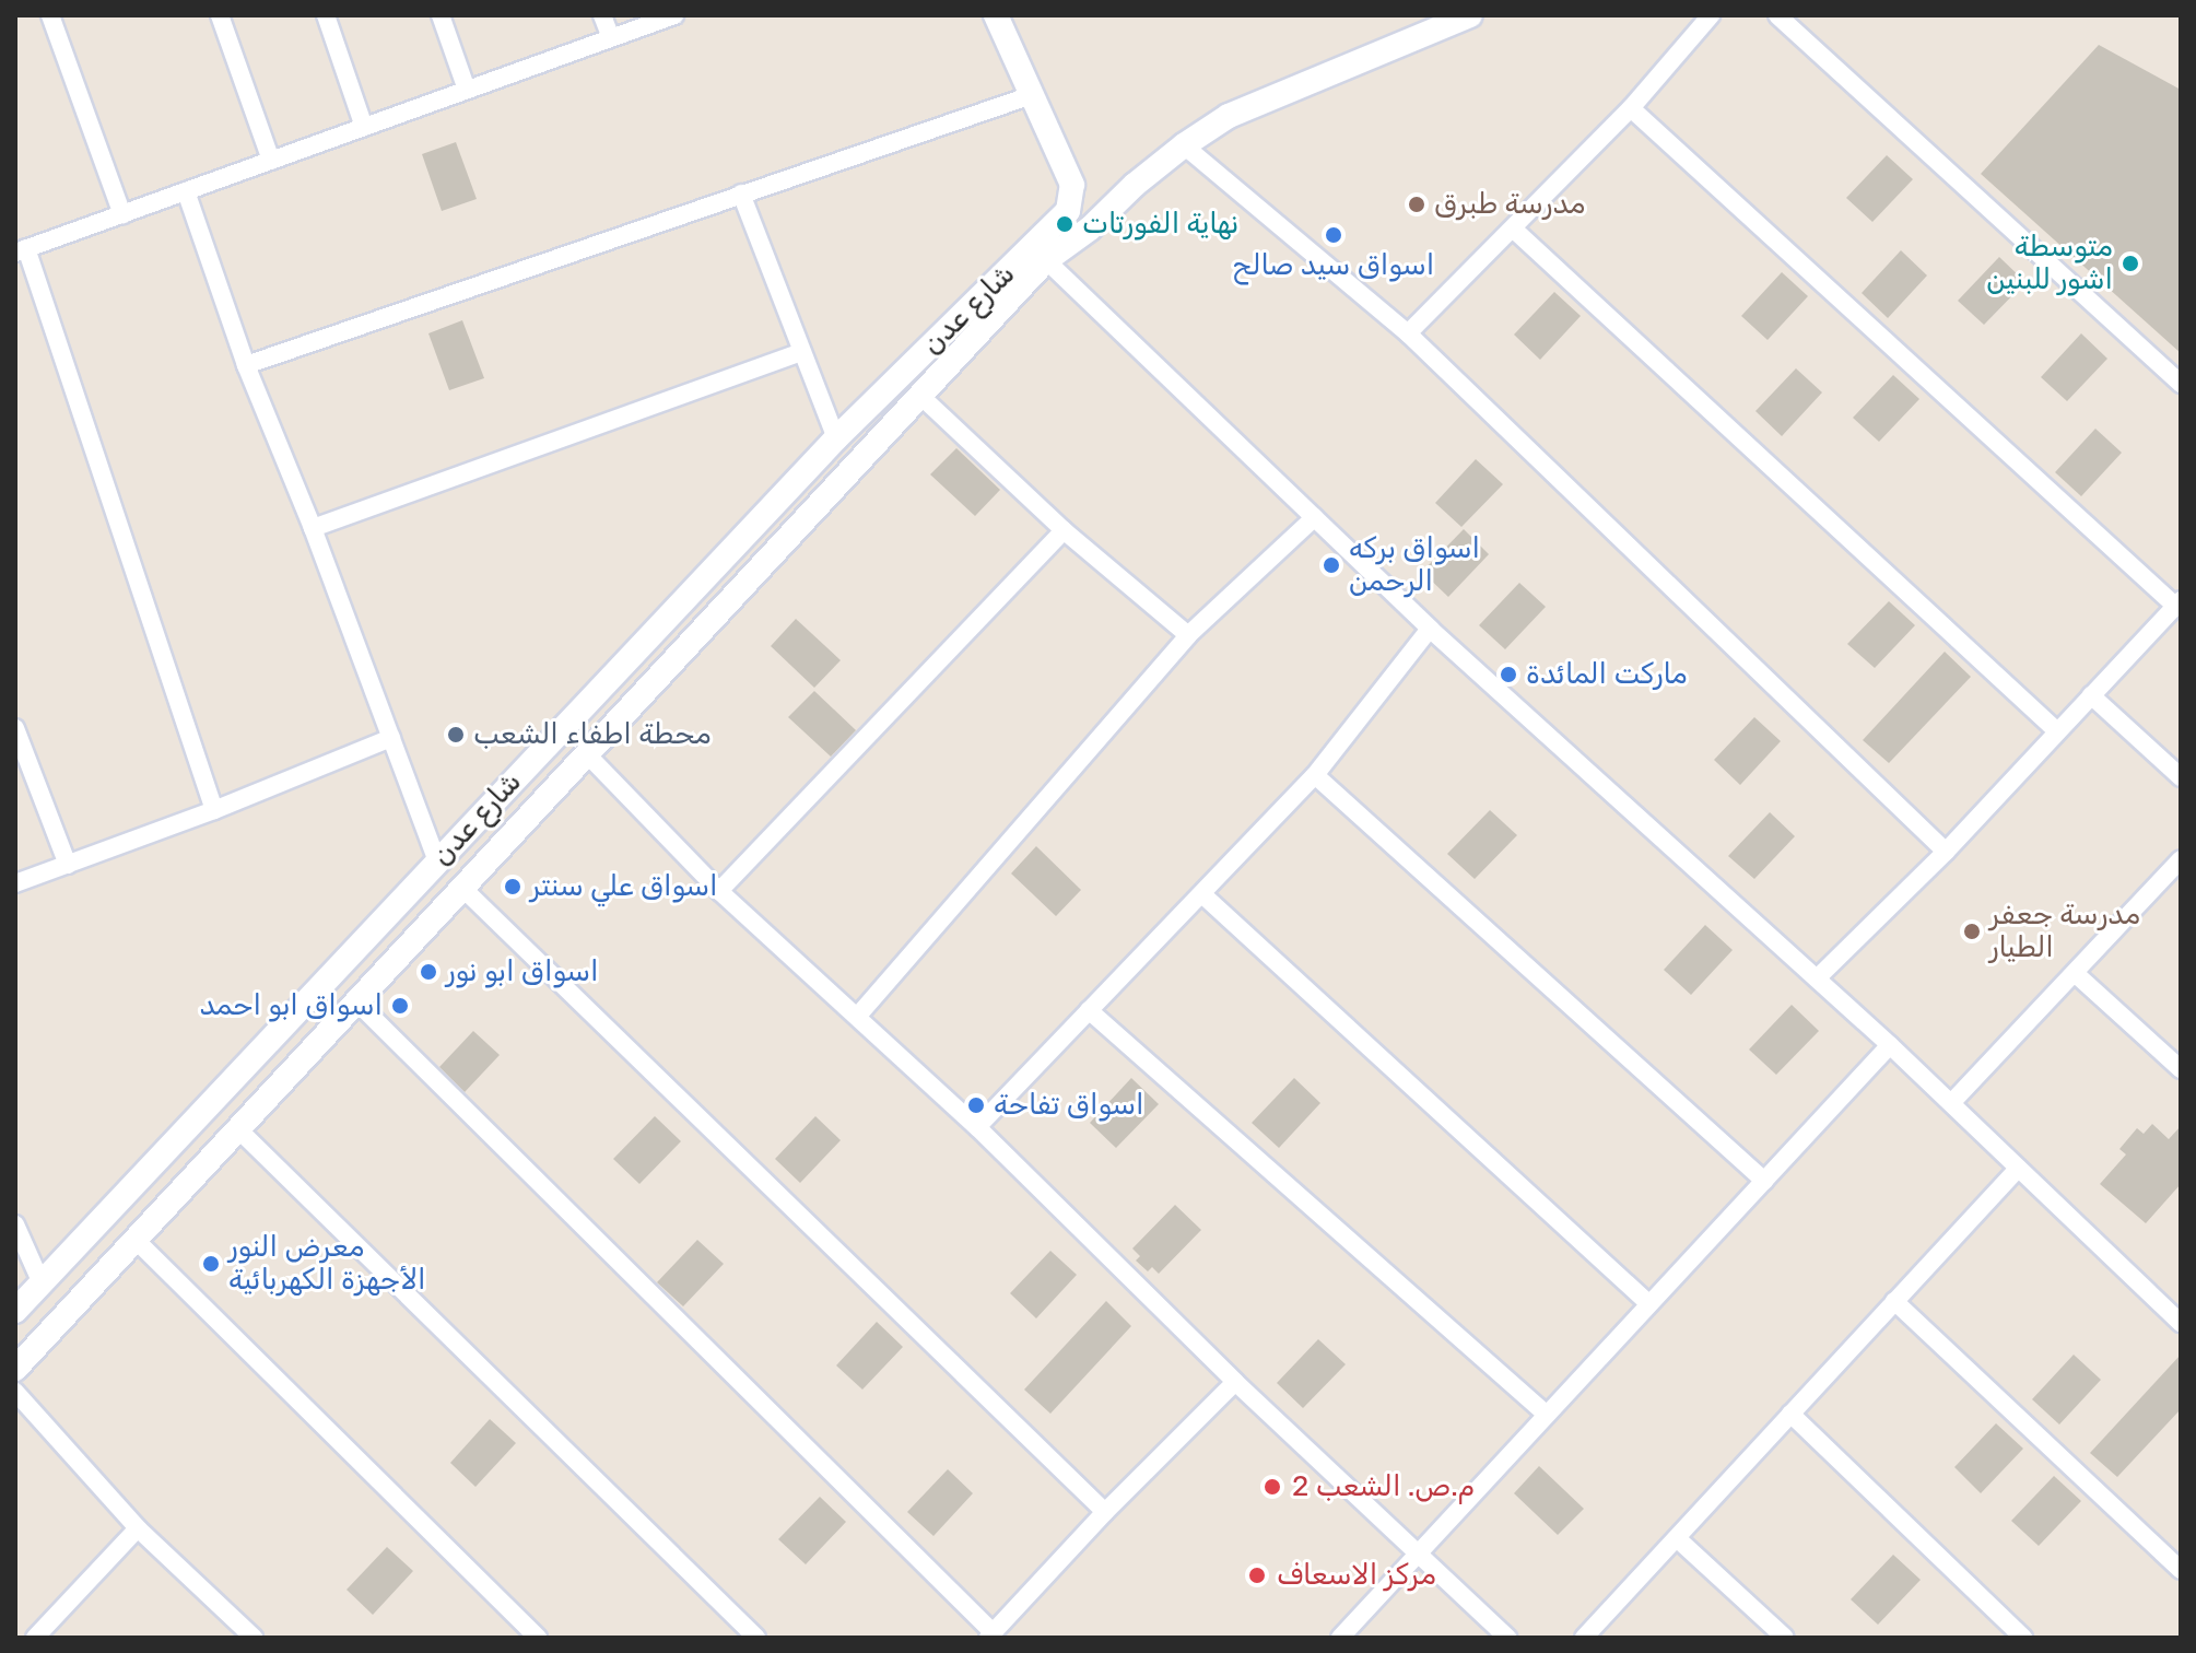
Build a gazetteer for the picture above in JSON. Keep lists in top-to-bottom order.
{
  "streets": {
    "street": ["شارع عدن"]
  },
  "places": [
    "مدرسة طبرق",
    "نهاية الفورتات",
    "اسواق سيد صالح",
    "متوسطة اشور للبنين",
    "اسواق بركه الرحمن",
    "ماركت المائدة",
    "محطة اطفاء الشعب",
    "اسواق علي سنتر",
    "مدرسة جعفر الطيار",
    "اسواق ابو نور",
    "اسواق ابو احمد",
    "اسواق تفاحة",
    "معرض النور الأجهزة الكهربائية",
    "م.ص. الشعب 2",
    "مركز الاسعاف"
  ]
}
